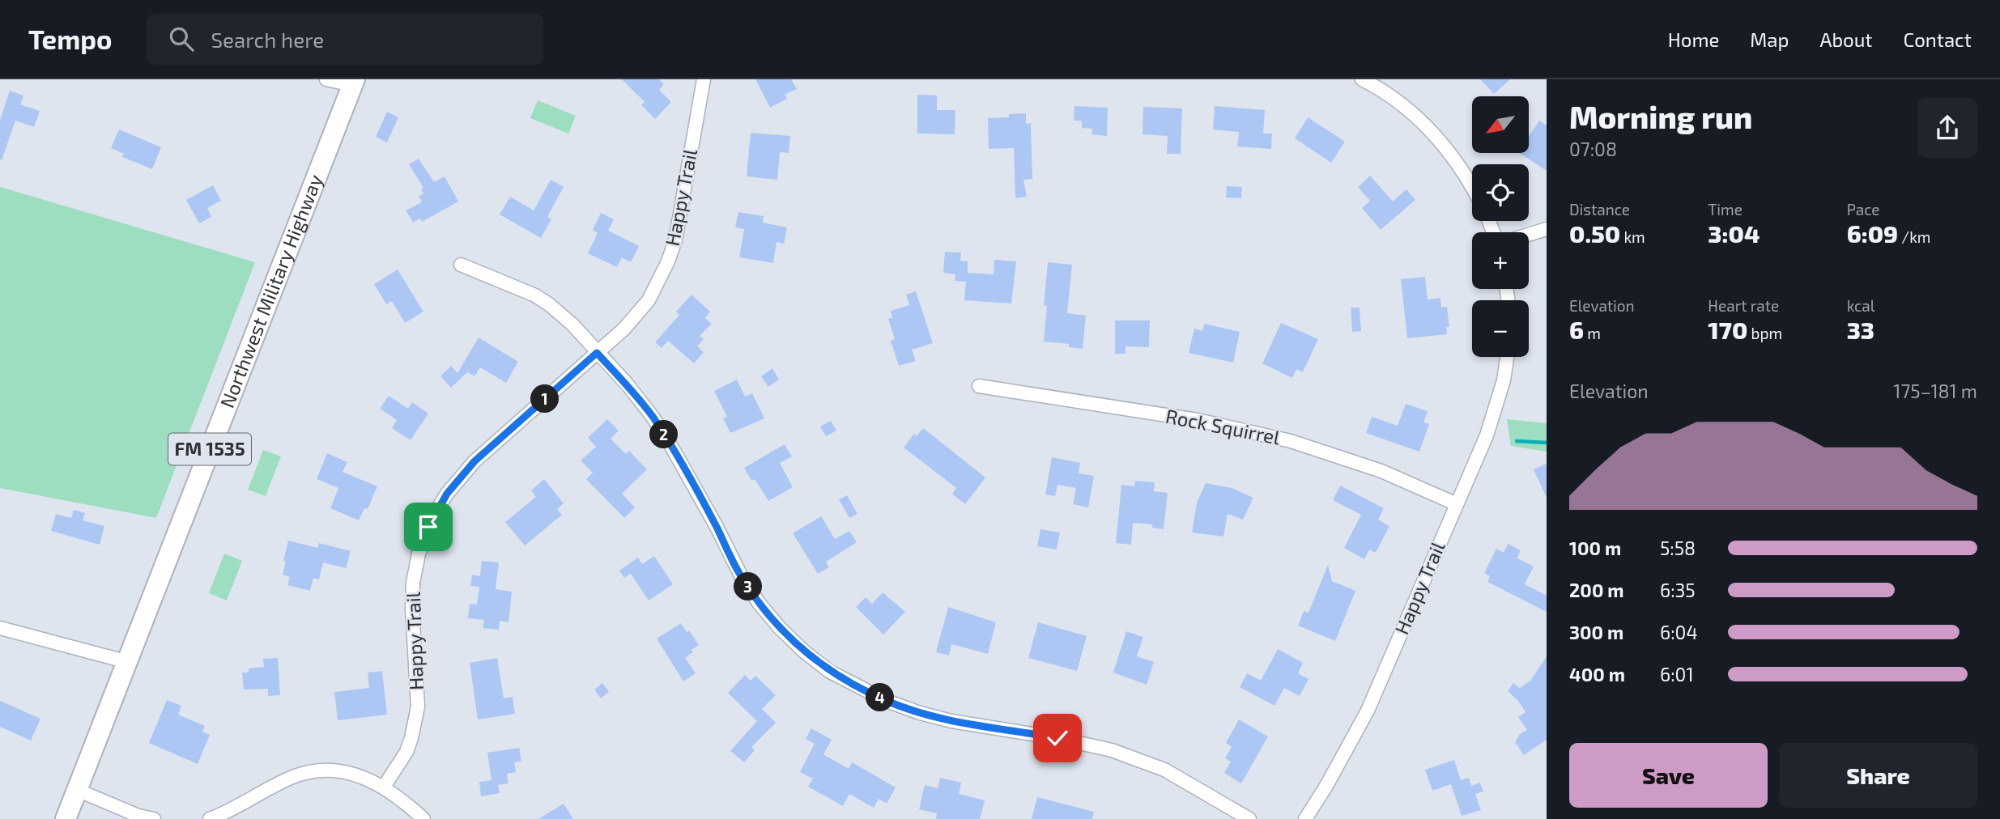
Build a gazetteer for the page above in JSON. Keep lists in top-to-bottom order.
{
  "streets": {
    "main road": ["Northwest Military Highway", "FM 1535"],
    "street": ["Happy Trail", "Rock Squirrel"]
  },
  "crossings": [
    ["Happy Trail", "Rock Squirrel"]
  ],
  "north": "bottom left",
  "page": {
    "header": "Tempo",
    "search": "Search here",
    "nav": [
      "Home",
      "Map",
      "About",
      "Contact"
    ],
    "heading": ["Morning run", "07:08"],
    "map_buttons": ["+", "−"],
    "stats": [
      ["Distance", "0.50 km"],
      ["Time", "3:04"],
      ["Pace", "6:09 /km"],
      ["Elevation", "6 m"],
      ["Heart rate", "170 bpm"],
      ["kcal", "33"]
    ],
    "chart": ["Elevation", "175–181 m"],
    "pins": [
      "1",
      "2",
      "3",
      "4"
    ],
    "list": [
      {
        "name": "100 m",
        "note": "5:58"
      },
      {
        "name": "200 m",
        "note": "6:35"
      },
      {
        "name": "300 m",
        "note": "6:04"
      },
      {
        "name": "400 m",
        "note": "6:01"
      }
    ],
    "buttons": ["Save", "Share"]
  }
}
